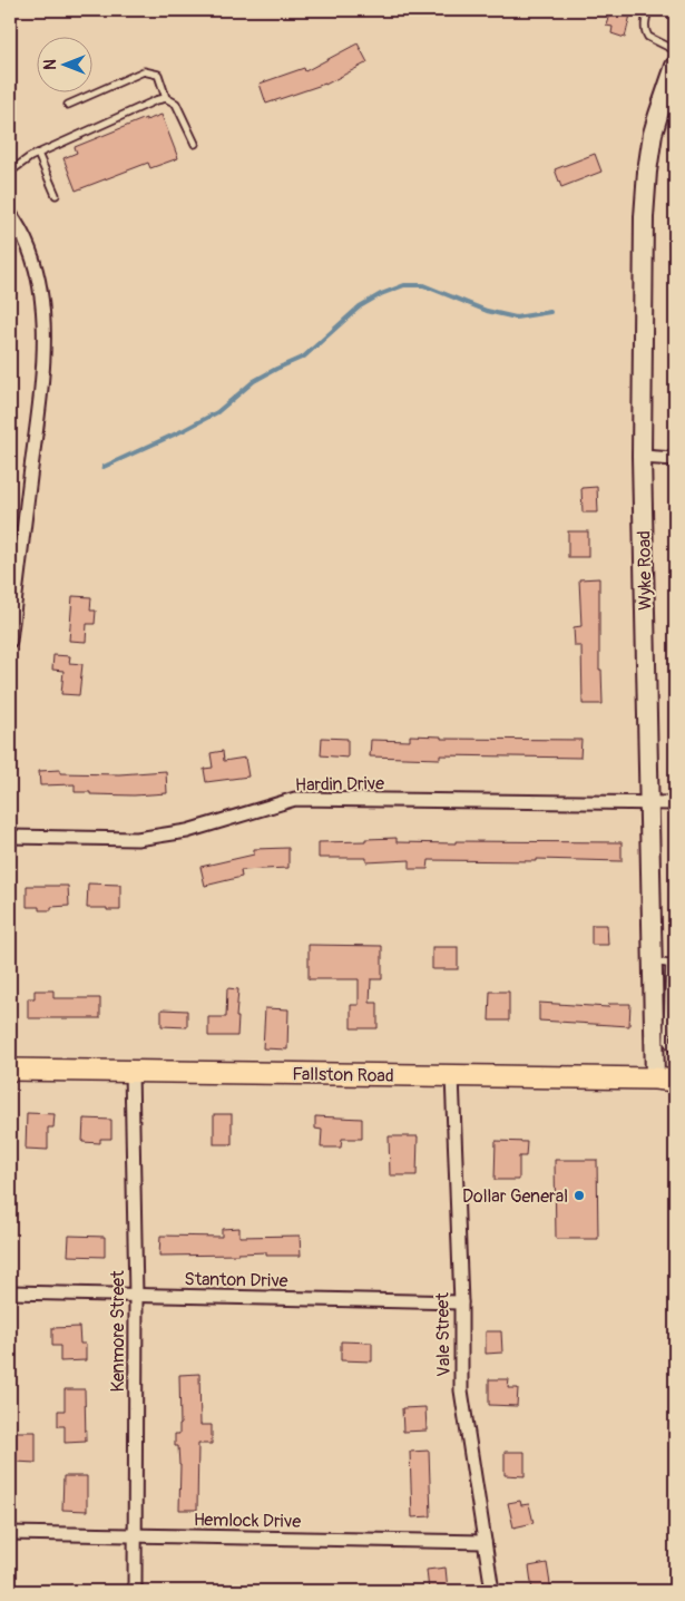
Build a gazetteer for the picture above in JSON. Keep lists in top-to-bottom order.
{
  "streets": {
    "main road": ["Wyke Road", "Fallston Road"],
    "street": [
      "Hardin Drive",
      "Stanton Drive",
      "Kenmore Street",
      "Vale Street",
      "Hemlock Drive"
    ]
  },
  "crossings": [
    ["Wyke Road", "Hardin Drive"],
    ["Wyke Road", "Fallston Road"],
    ["Fallston Road", "Kenmore Street"],
    ["Fallston Road", "Vale Street"],
    ["Stanton Drive", "Kenmore Street"],
    ["Stanton Drive", "Vale Street"],
    ["Kenmore Street", "Hemlock Drive"],
    ["Vale Street", "Hemlock Drive"]
  ],
  "places": ["Dollar General"],
  "north": "left"
}
